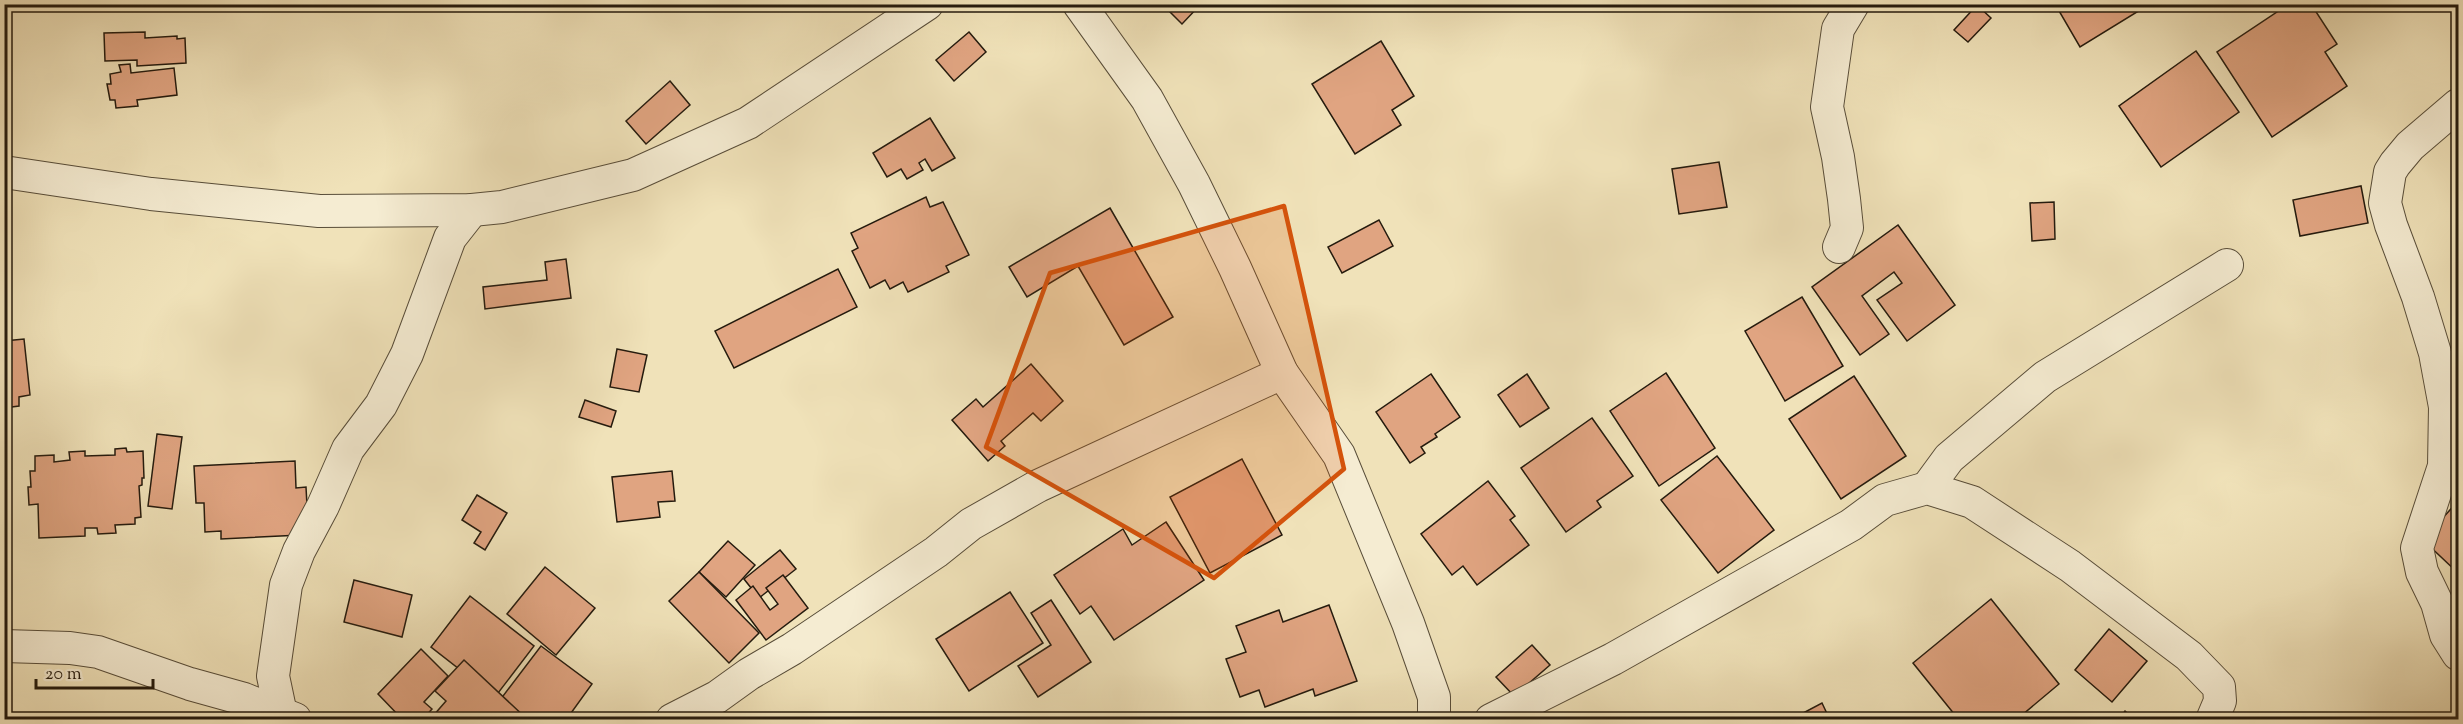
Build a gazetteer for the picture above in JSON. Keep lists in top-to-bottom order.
{
  "scale_bar": "20 m"
}
